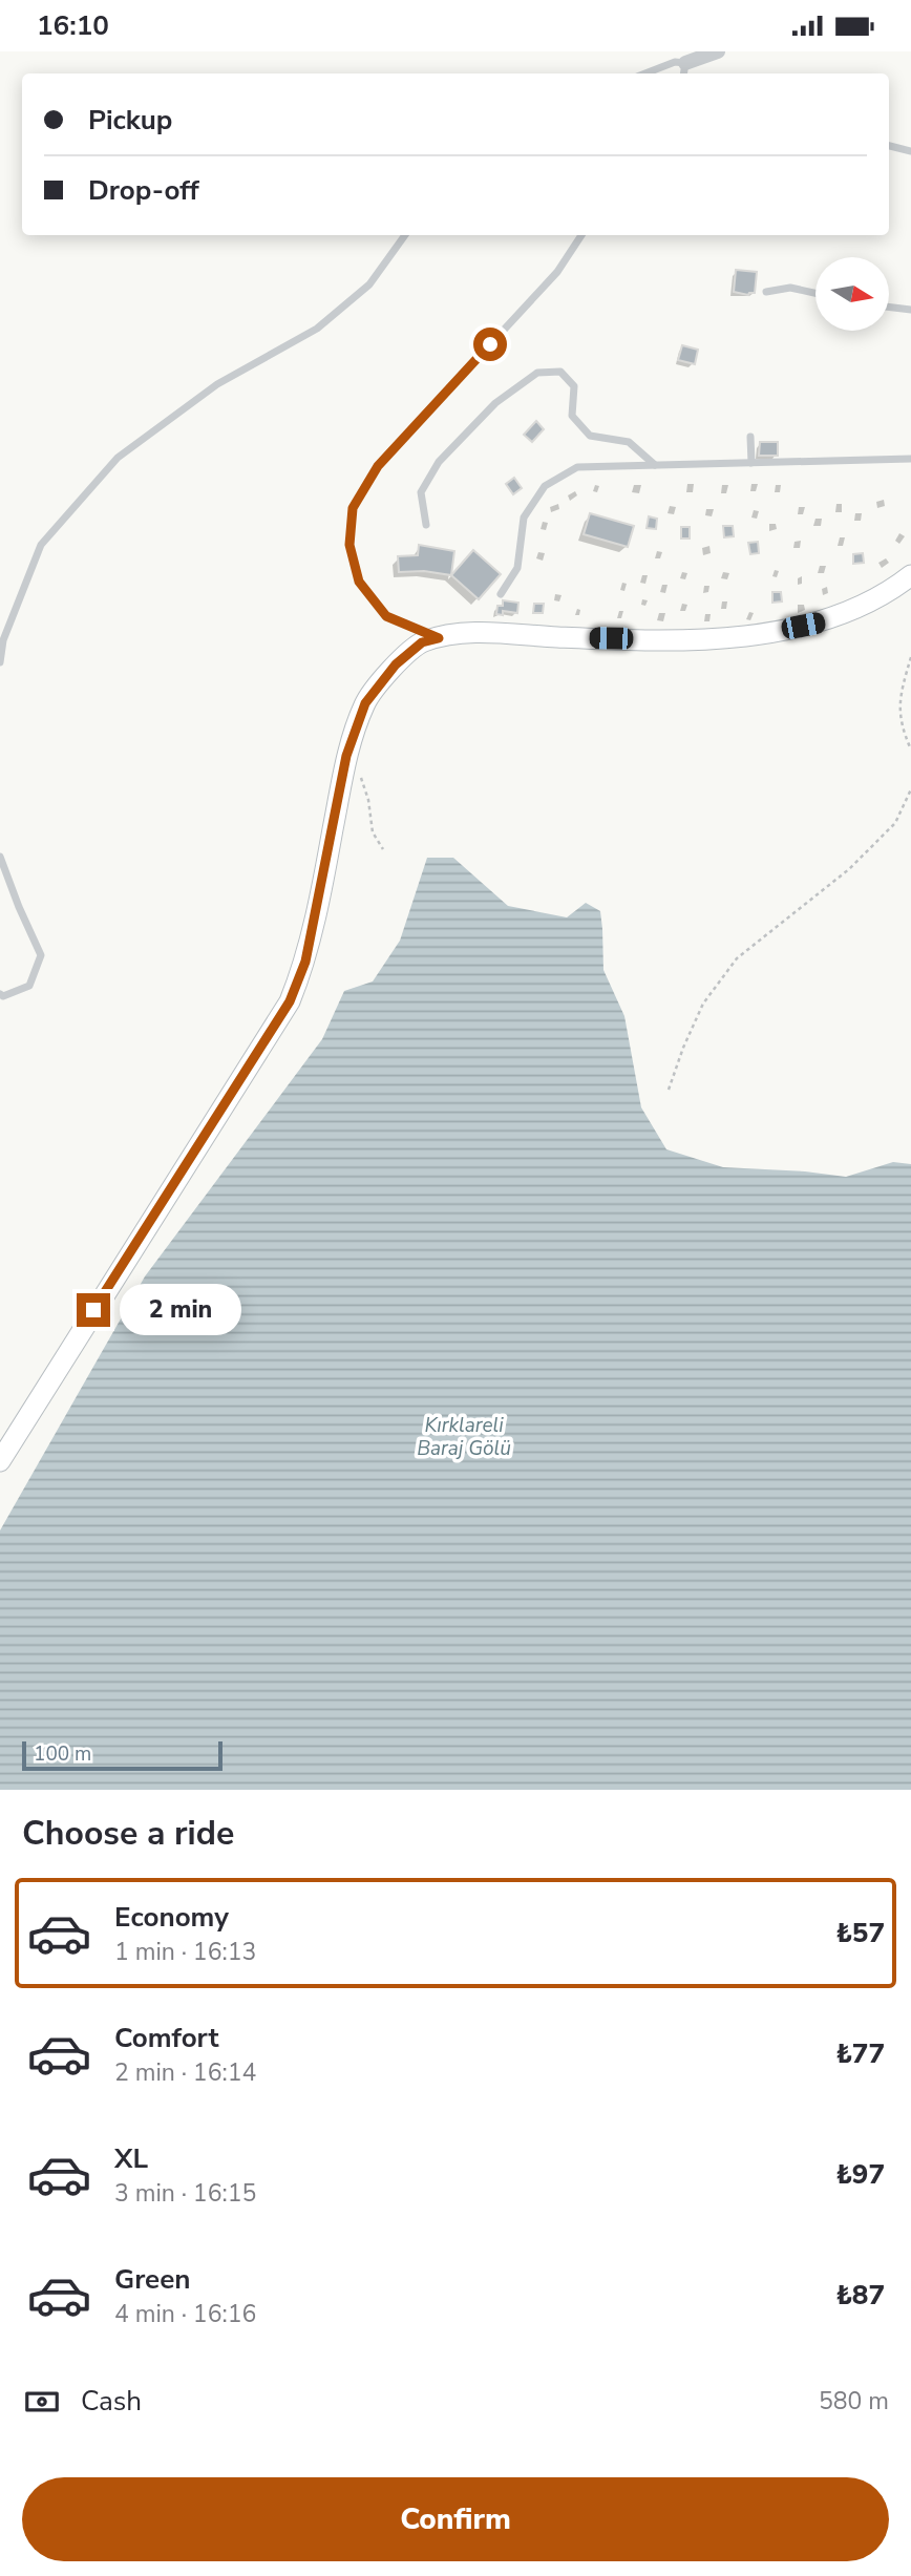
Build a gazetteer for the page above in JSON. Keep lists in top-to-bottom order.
{
  "water": ["Kırklareli Baraj Gölü"],
  "scale_bar": "100 m",
  "north": "right",
  "page": {
    "status": "16:10",
    "banner": ["Pickup", "Drop-off"],
    "bubble": "2 min",
    "scale": "100 m",
    "heading": "Choose a ride",
    "list": [
      {
        "name": "Economy",
        "note": "1 min · 16:13",
        "value": "₺57"
      },
      {
        "name": "Comfort",
        "note": "2 min · 16:14",
        "value": "₺77"
      },
      {
        "name": "XL",
        "note": "3 min · 16:15",
        "value": "₺97"
      },
      {
        "name": "Green",
        "note": "4 min · 16:16",
        "value": "₺87"
      }
    ],
    "pay": ["Cash", "580 m"],
    "buttons": "Confirm"
  }
}
